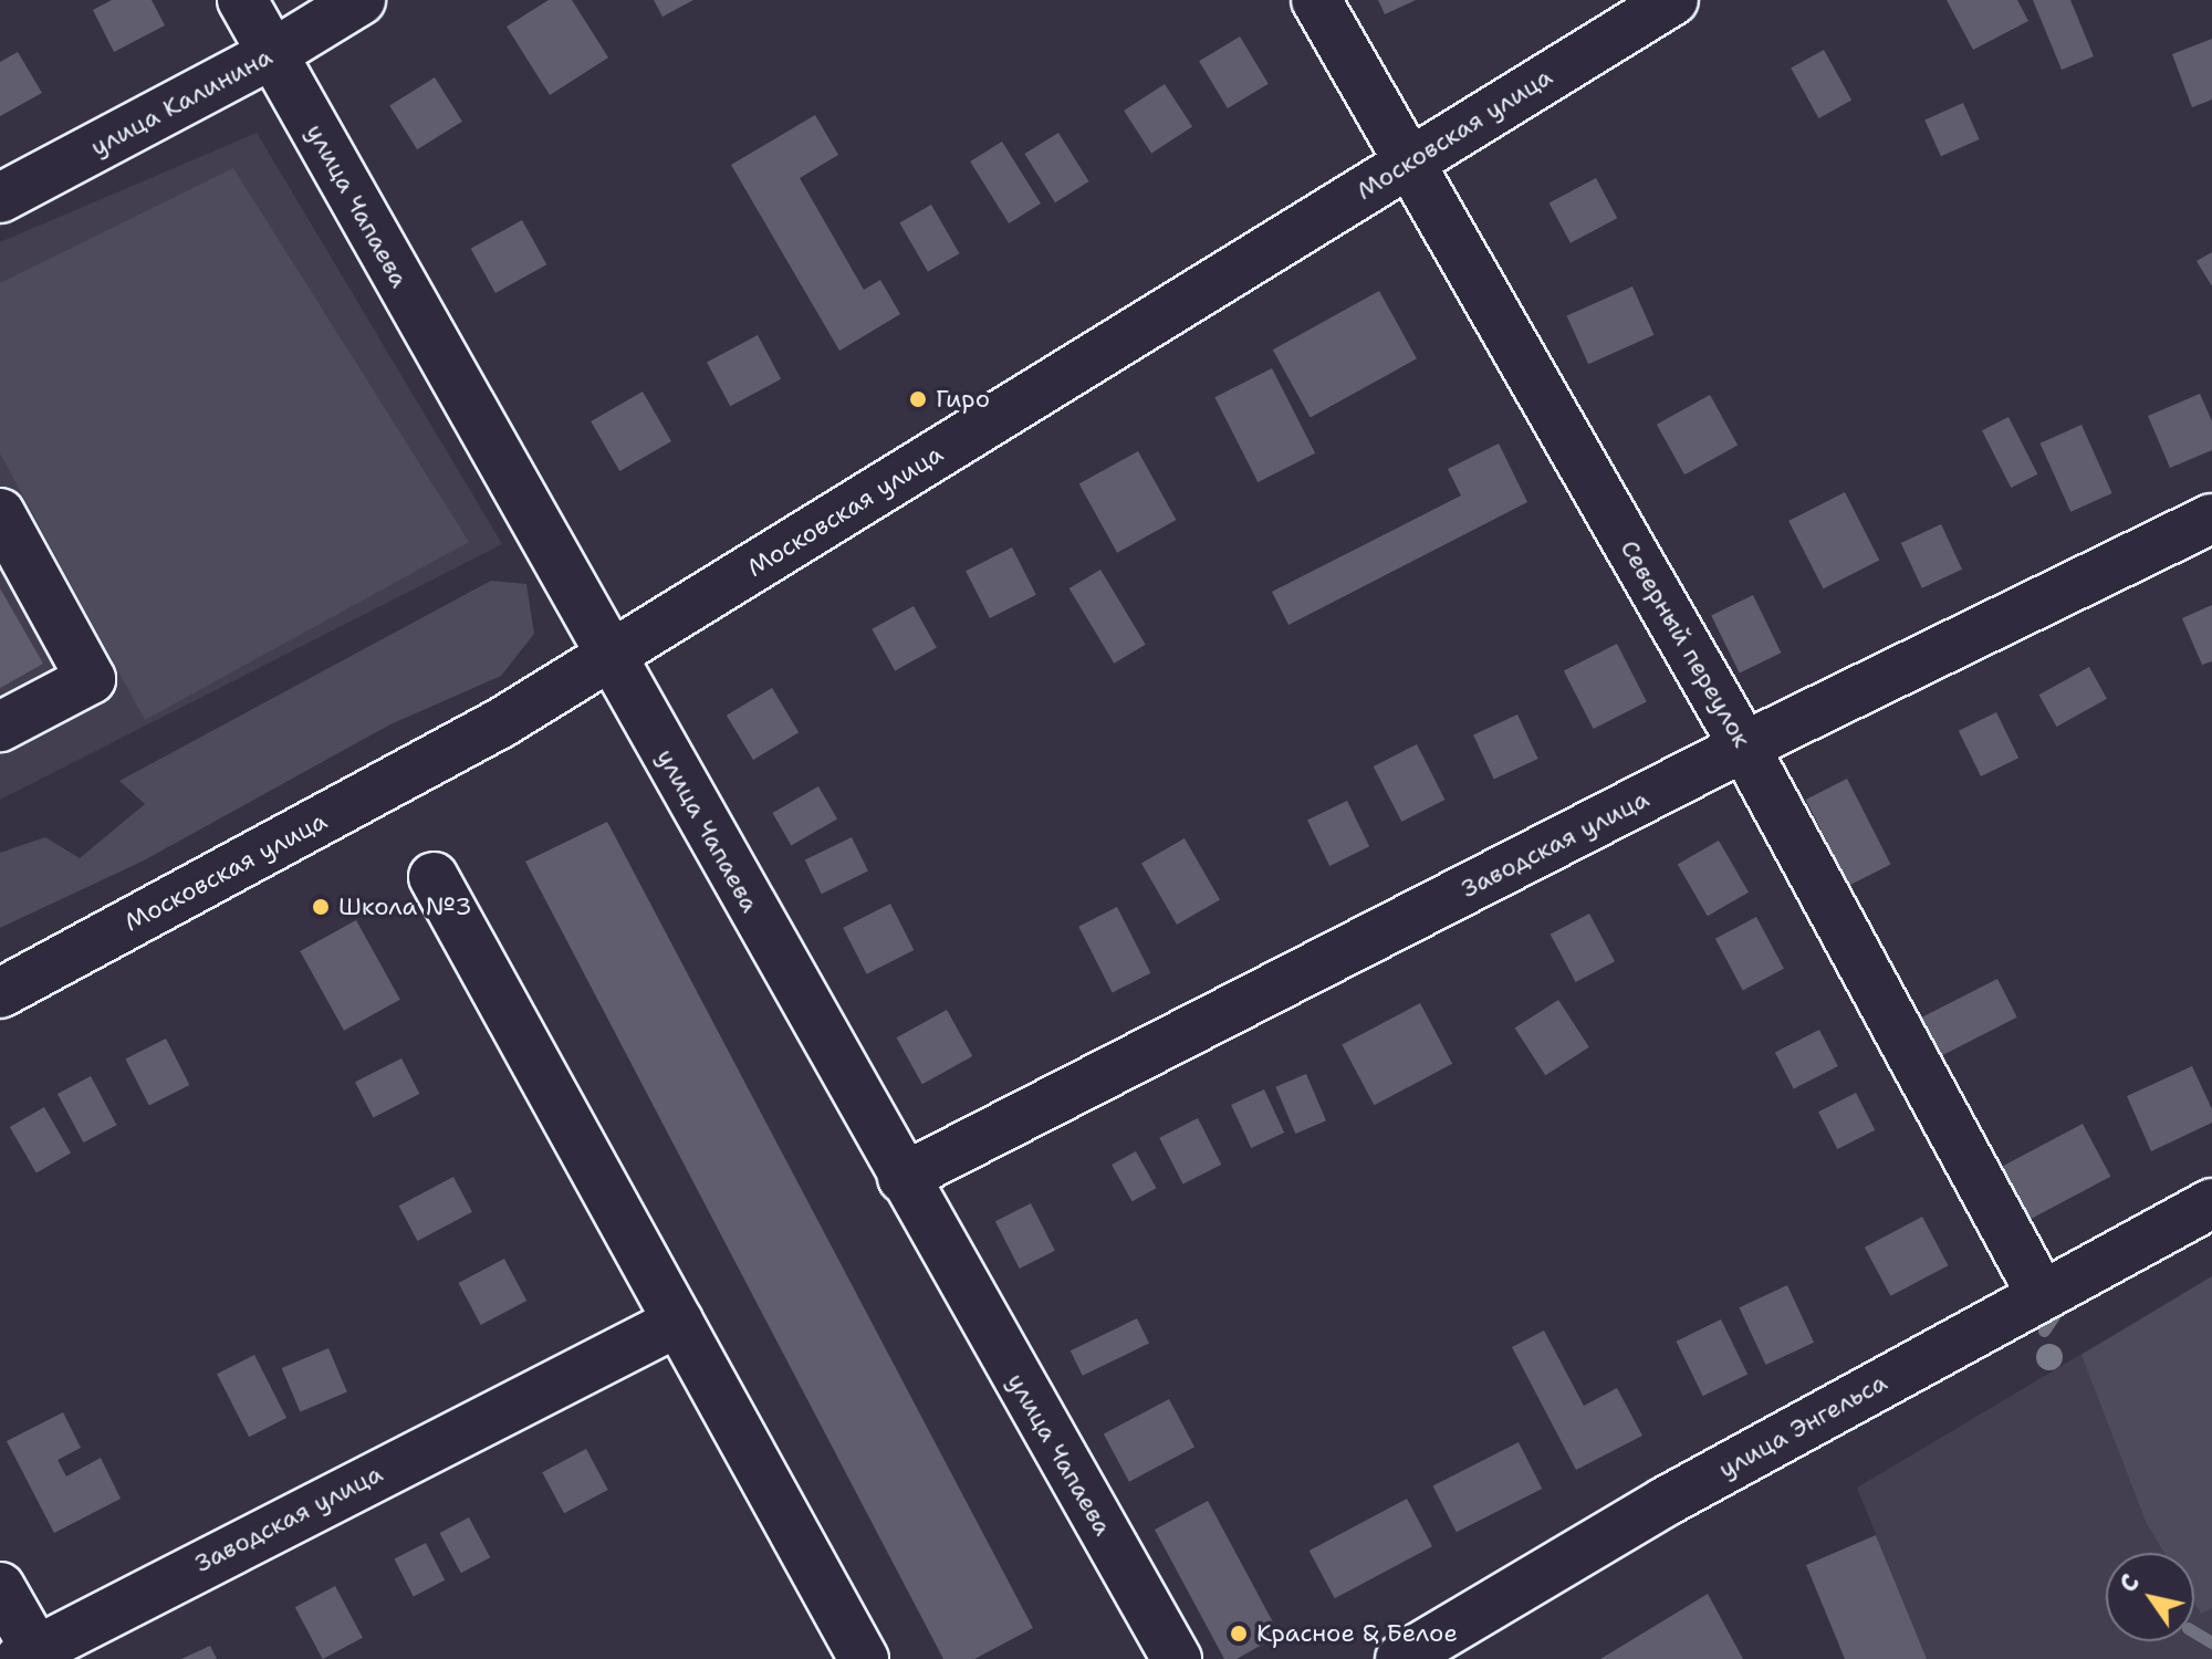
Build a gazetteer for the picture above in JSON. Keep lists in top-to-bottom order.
{
  "streets": {
    "street": [
      "улица Калинина",
      "Московская улица",
      "улица Чапаева",
      "Северный переулок",
      "Заводская улица",
      "улица Энгельса"
    ]
  },
  "crossings": [
    ["улица Калинина", "улица Чапаева"],
    ["Московская улица", "улица Чапаева"],
    ["Московская улица", "Северный переулок"],
    ["улица Чапаева", "Заводская улица"],
    ["Северный переулок", "Заводская улица"],
    ["Северный переулок", "улица Энгельса"]
  ],
  "places": ["Гиро", "Школа №3", "Красное & Белое"],
  "north": "top left"
}
